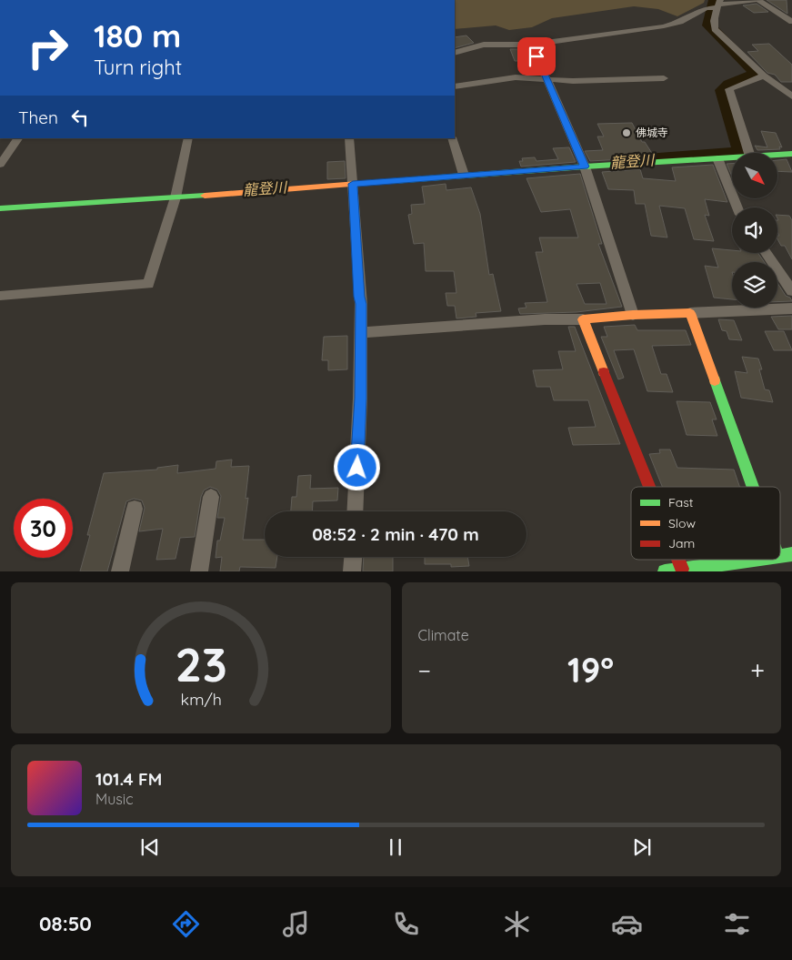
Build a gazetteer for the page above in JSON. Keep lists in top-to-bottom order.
{
  "water": ["龍登川"],
  "places": ["佛城寺"],
  "legend": ["Fast", "Slow", "Jam"],
  "north": "bottom right",
  "page": {
    "turn": ["180 m", "Turn right"],
    "then": "Then",
    "limit": "30",
    "trip": "08:52 · 2 min · 470 m",
    "tile": "Climate",
    "heat": ["−", "19°", "+"],
    "song": ["101.4 FM", "Music"],
    "tabs": "08:50",
    "gauge": ["23", "km/h"]
  }
}
